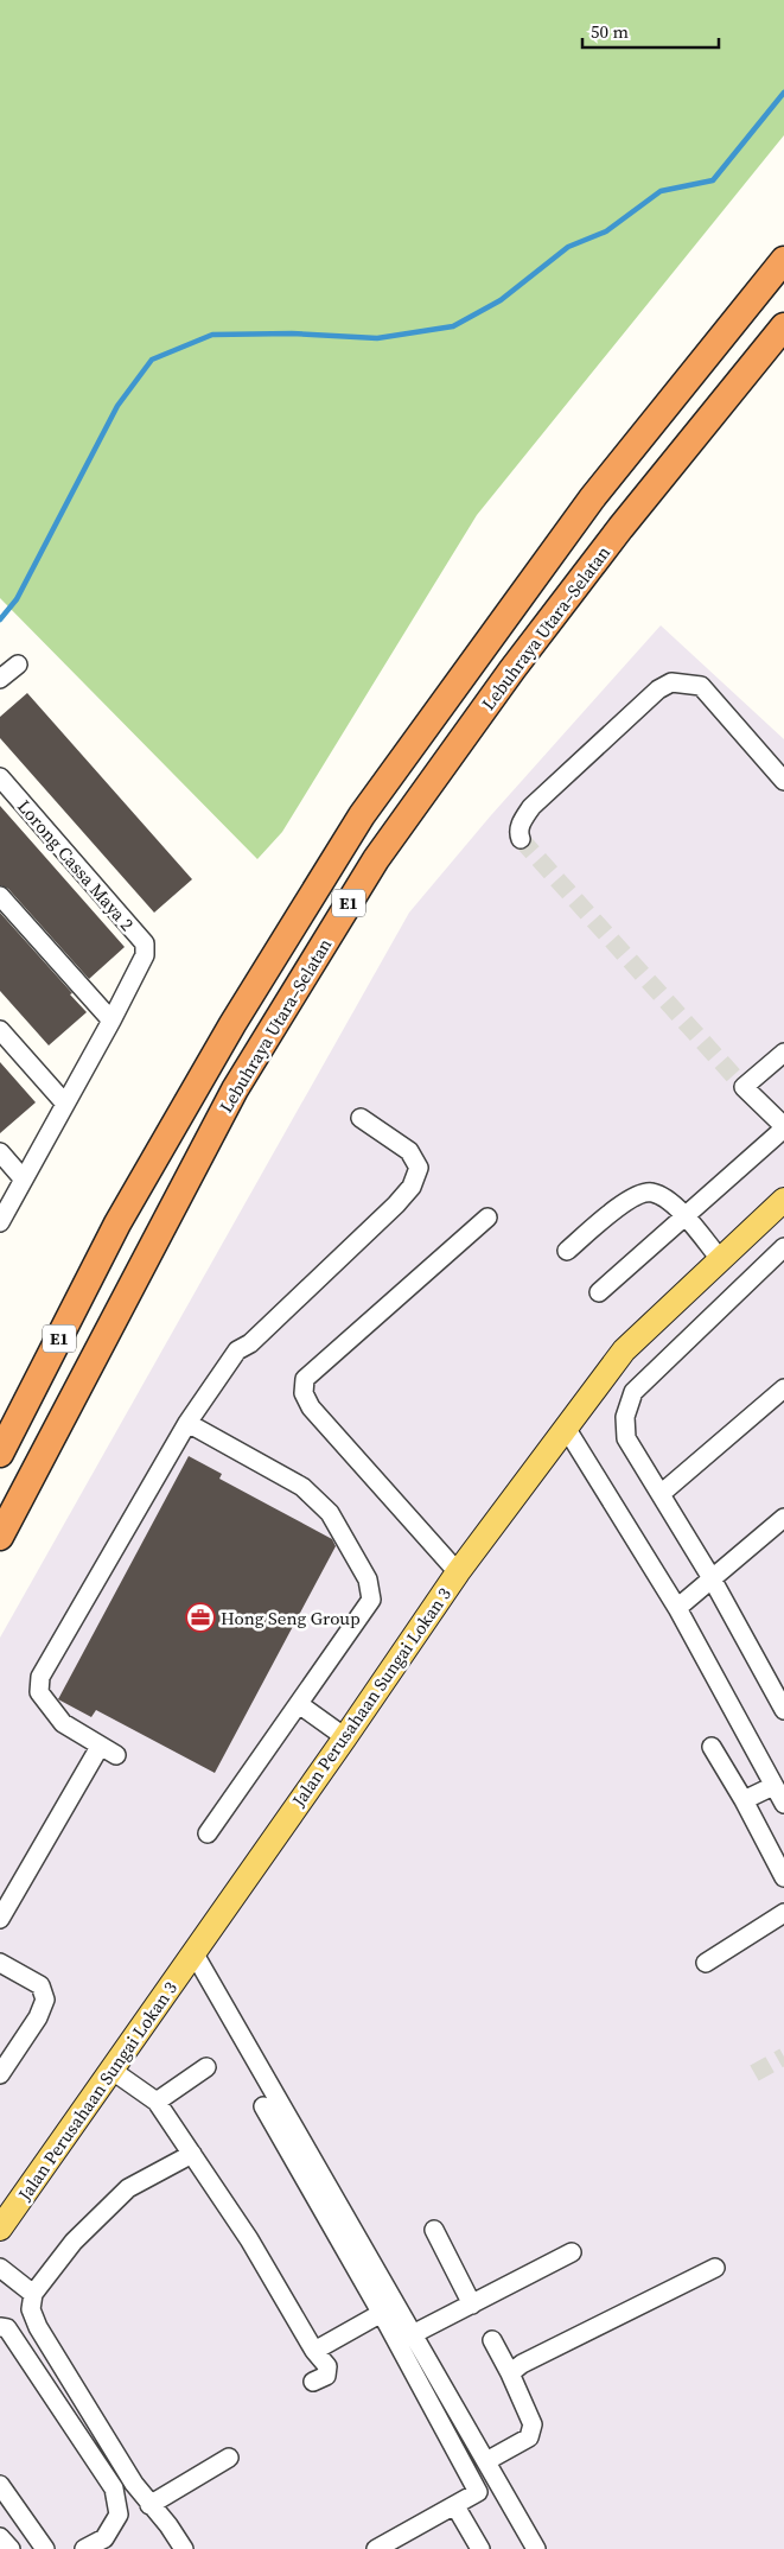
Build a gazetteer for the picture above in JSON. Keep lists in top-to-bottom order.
{
  "streets": {
    "highway": ["Lebuhraya Utara–Selatan", "E1"],
    "main road": ["Jalan Perusahaan Sungai Lokan 3"],
    "street": ["Lorong Cassa Maya 2"]
  },
  "places": {
    "office": ["Hong Seng Group"]
  },
  "scale_bar": "50 m"
}
